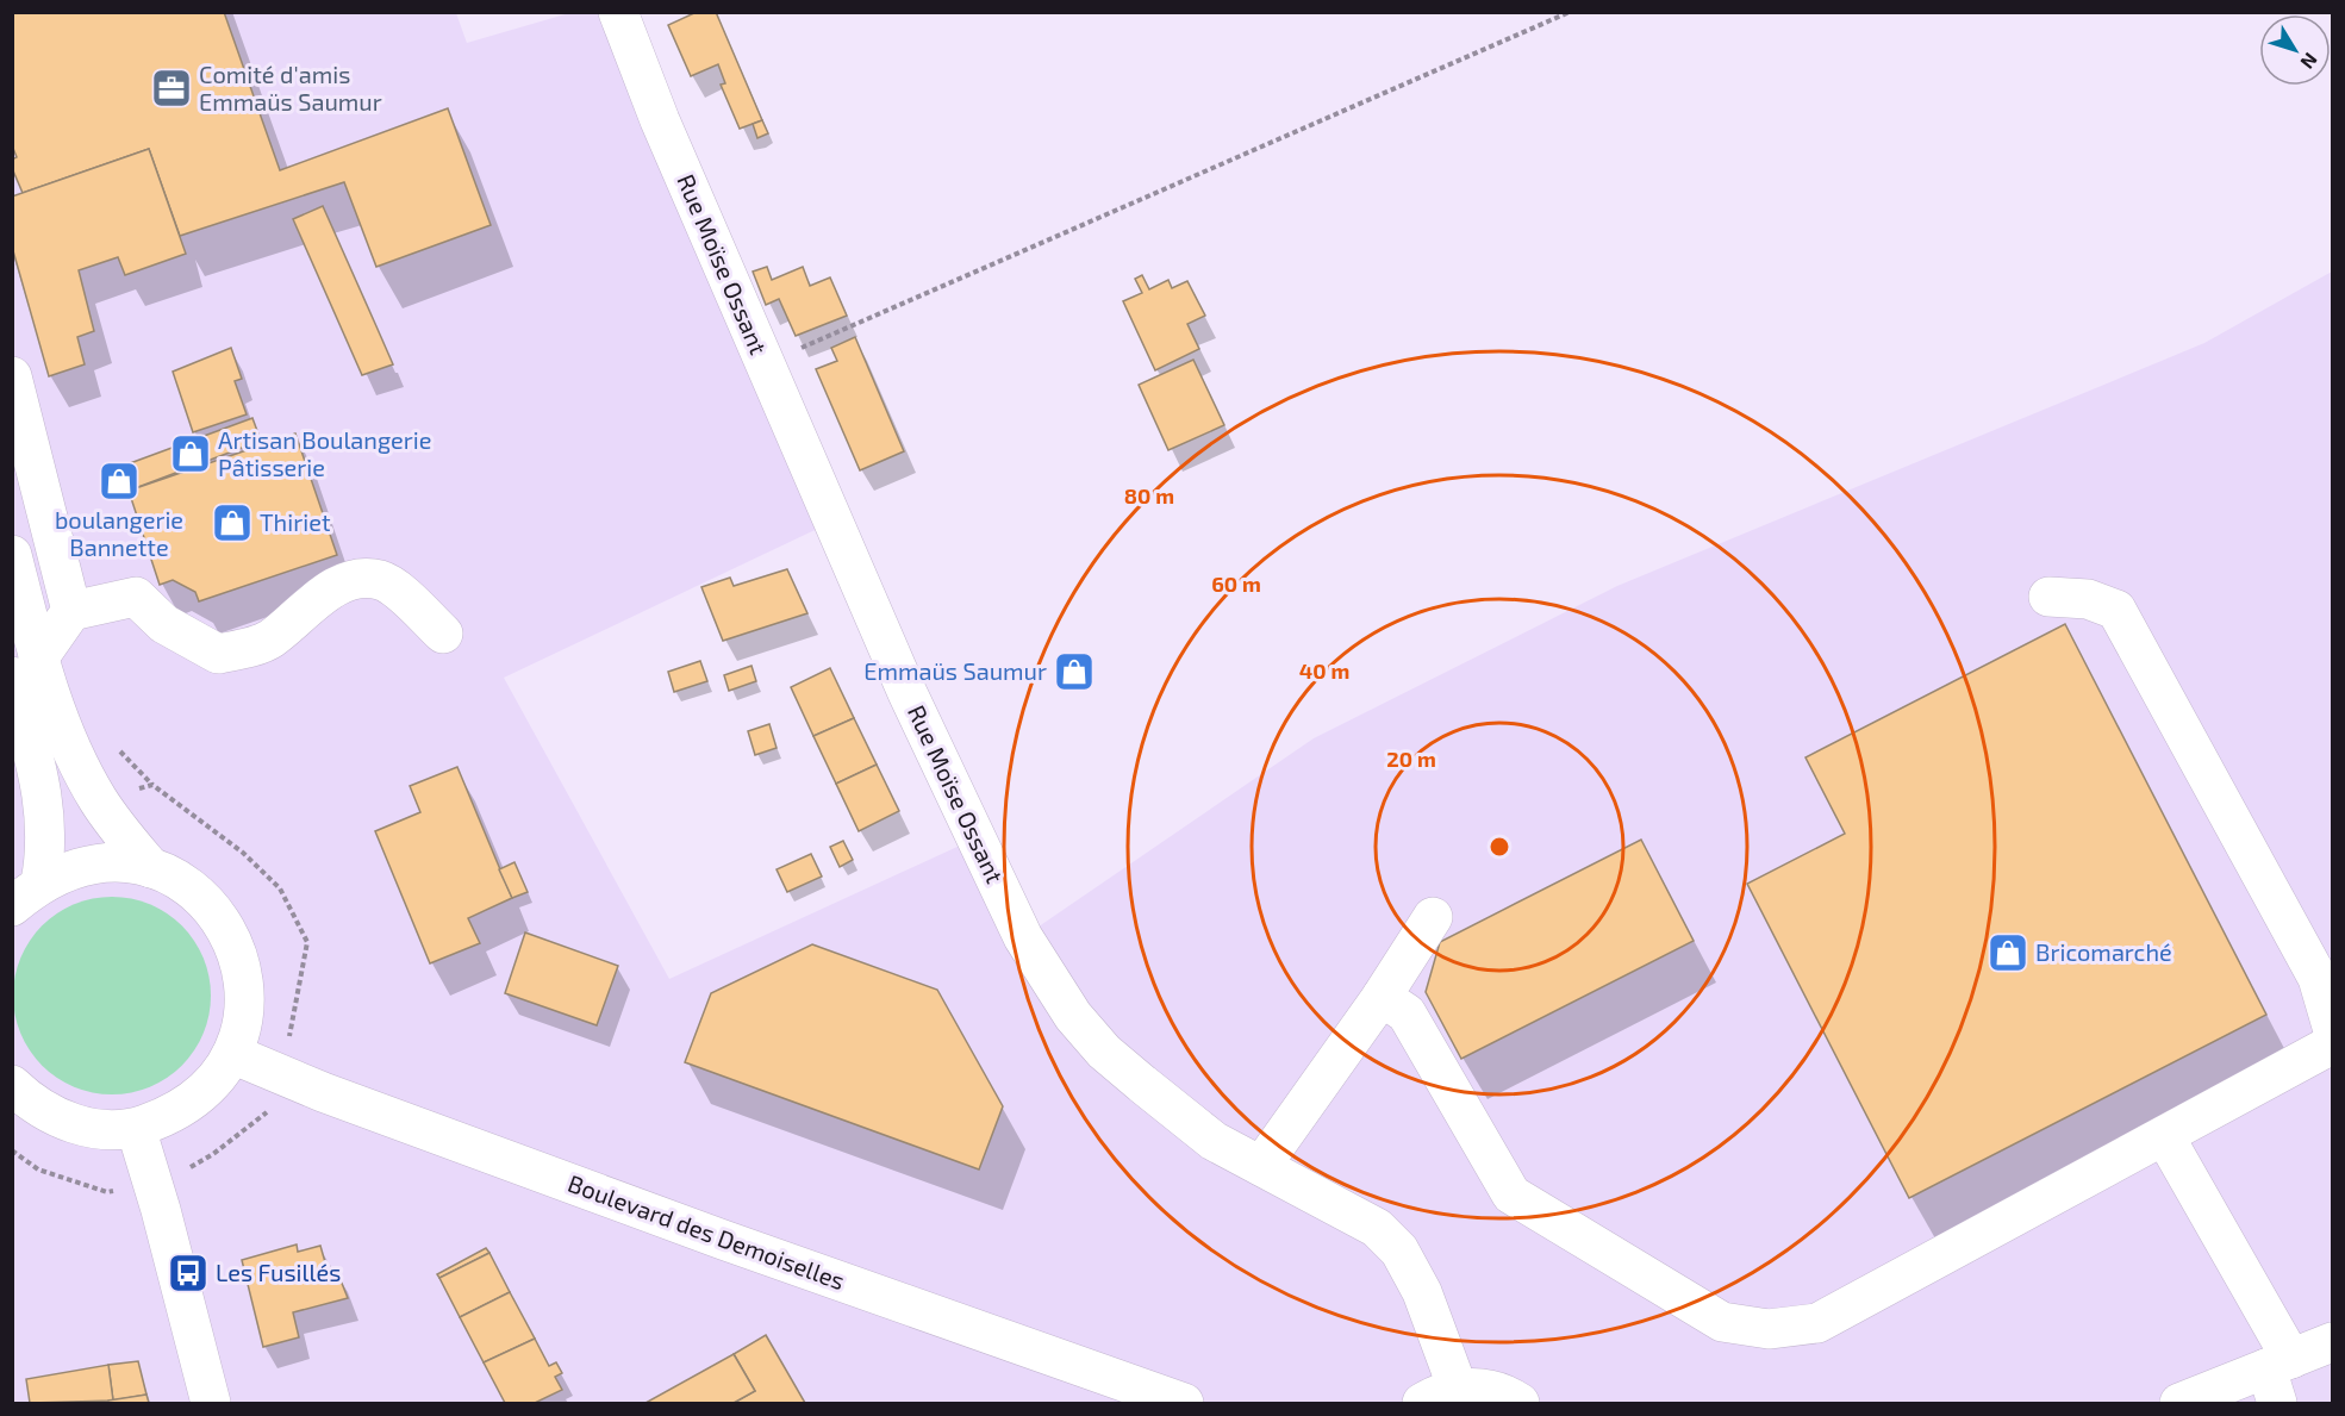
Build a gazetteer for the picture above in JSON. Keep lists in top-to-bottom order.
{
  "streets": {
    "street": ["Rue Moïse Ossant", "Boulevard des Demoiselles"]
  },
  "places": {
    "office": ["Comité d'amis Emmaüs Saumur"],
    "shop": [
      "Artisan Boulangerie Pâtisserie",
      "boulangerie Bannette",
      "Thiriet",
      "Emmaüs Saumur",
      "Bricomarché"
    ],
    "bus stop": ["Les Fusillés"]
  },
  "north": "bottom right",
  "rings": [
    "80 m",
    "60 m",
    "40 m",
    "20 m"
  ]
}
